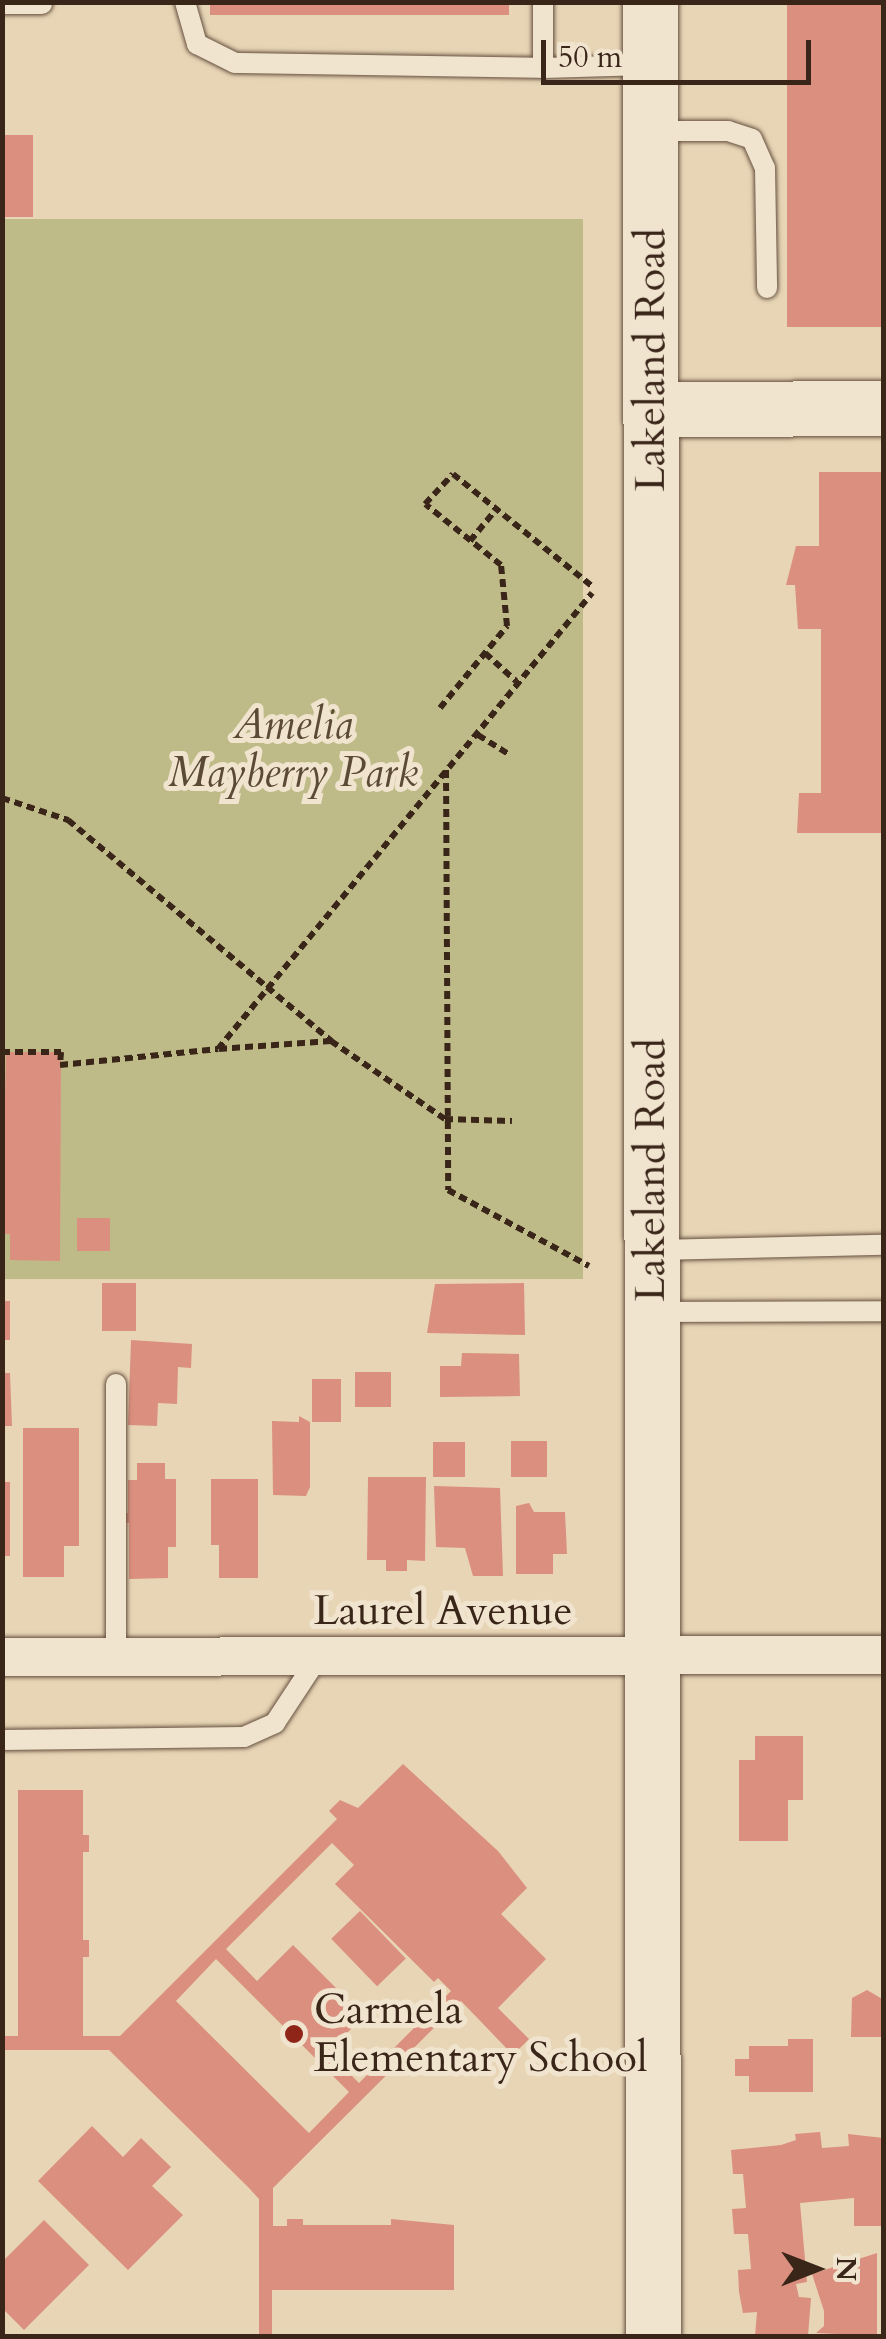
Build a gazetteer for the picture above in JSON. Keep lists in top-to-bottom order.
{
  "streets": {
    "street": ["Lakeland Road", "Laurel Avenue"]
  },
  "crossings": [
    ["Lakeland Road", "Laurel Avenue"]
  ],
  "parks": ["Amelia Mayberry Park"],
  "places": ["Carmela Elementary School"],
  "scale_bar": "50 m",
  "north": "right"
}
